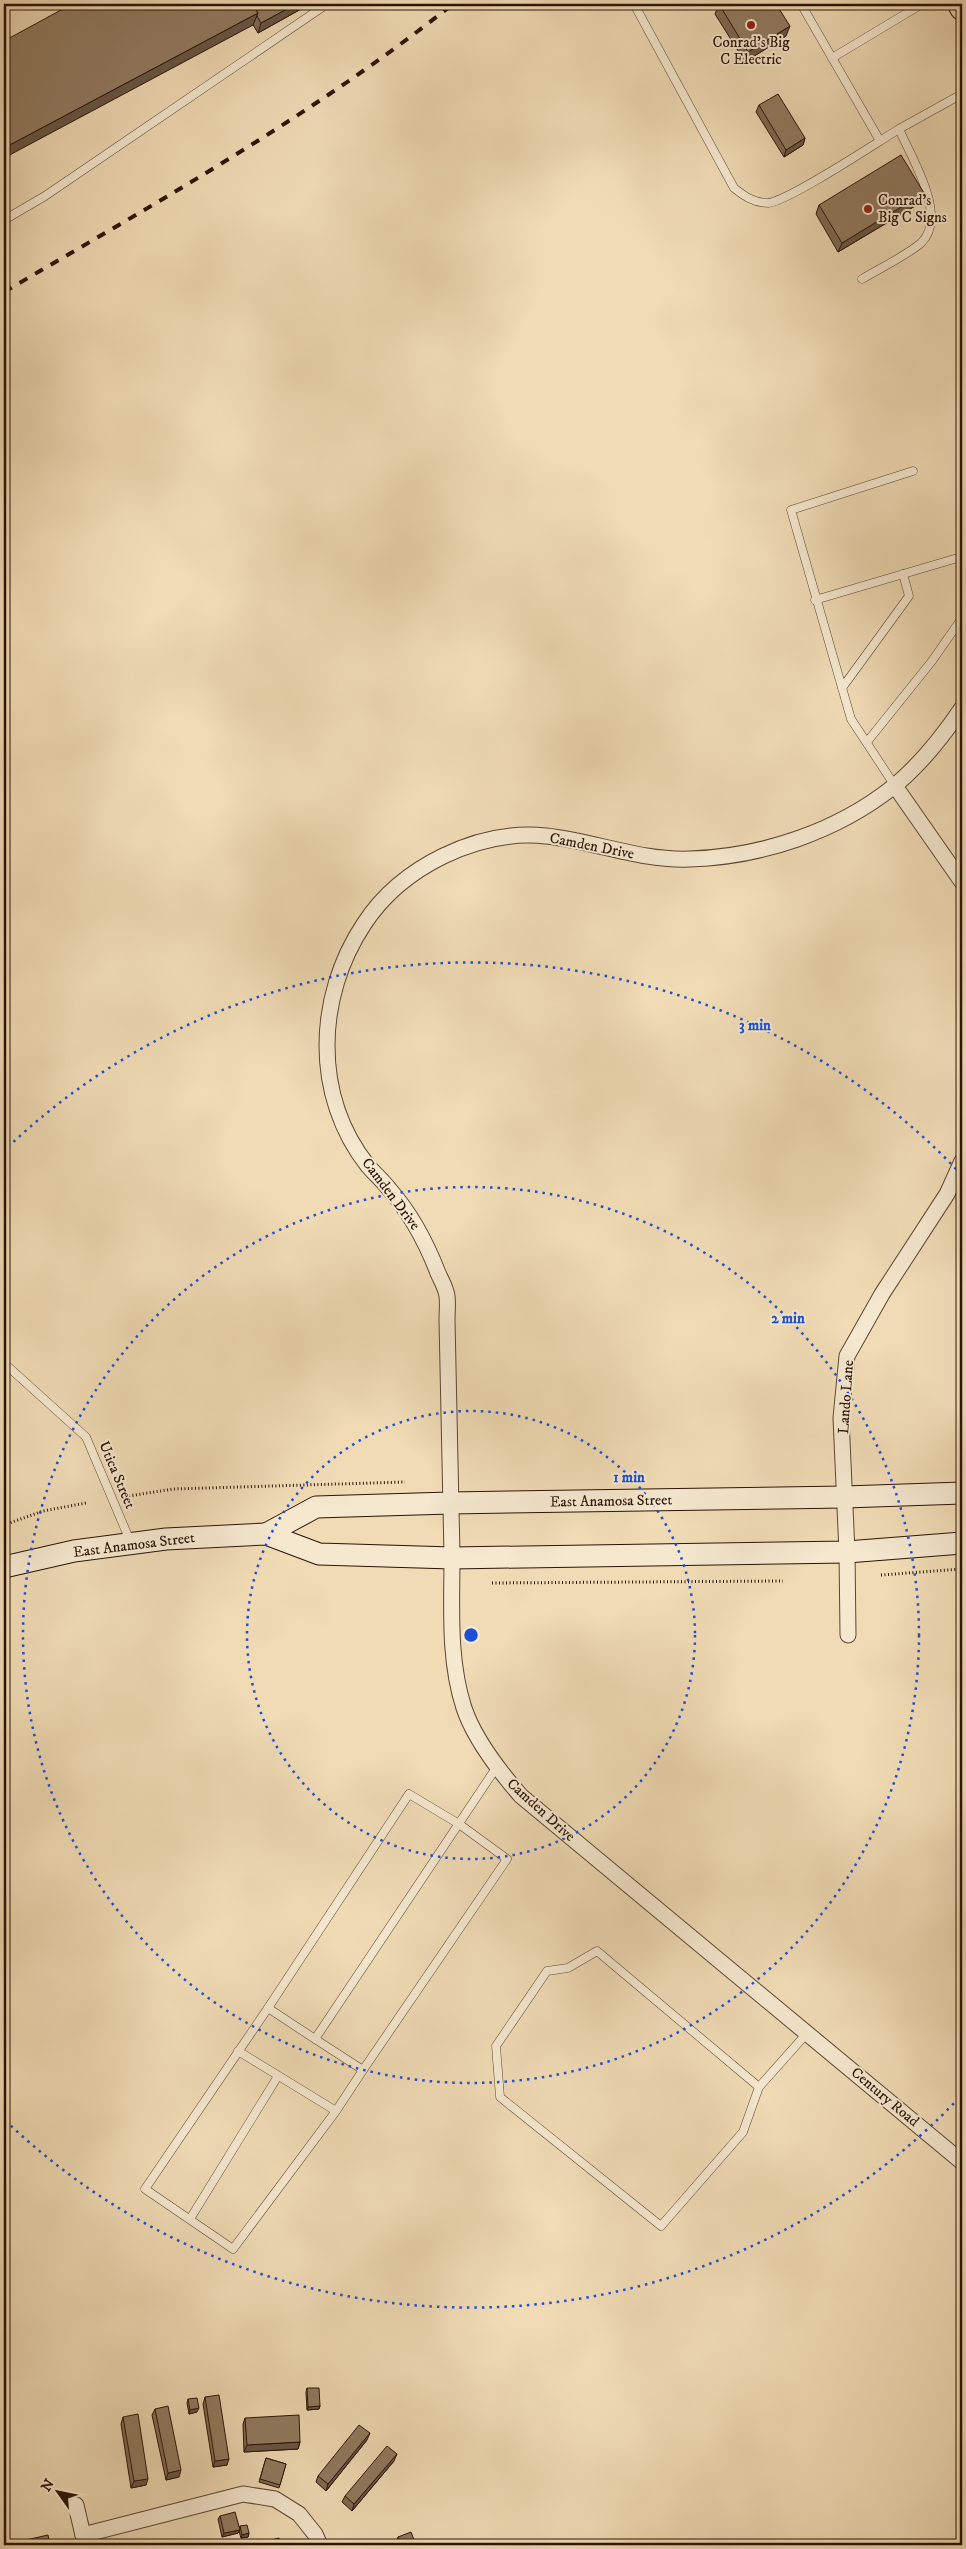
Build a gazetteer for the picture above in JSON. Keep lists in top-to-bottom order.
{
  "streets": {
    "main road": ["East Anamosa Street"],
    "street": ["Camden Drive", "Lando Lane", "Century Road"],
    "lane": ["Utica Street"]
  },
  "crossings": [
    ["Camden Drive", "East Anamosa Street"],
    ["Camden Drive", "Century Road"],
    ["Lando Lane", "East Anamosa Street"],
    ["Utica Street", "East Anamosa Street"]
  ],
  "places": ["Conrad's Big C Electric", "Conrad's Big C Signs"],
  "north": "top left",
  "rings": ["3 min", "2 min", "1 min"]
}
